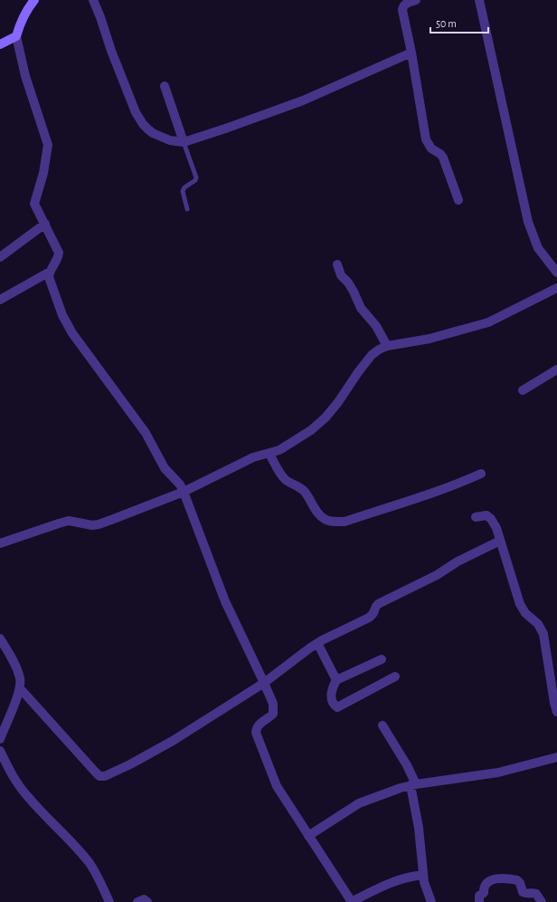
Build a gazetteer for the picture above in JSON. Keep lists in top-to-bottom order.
{
  "scale_bar": "50 m"
}
